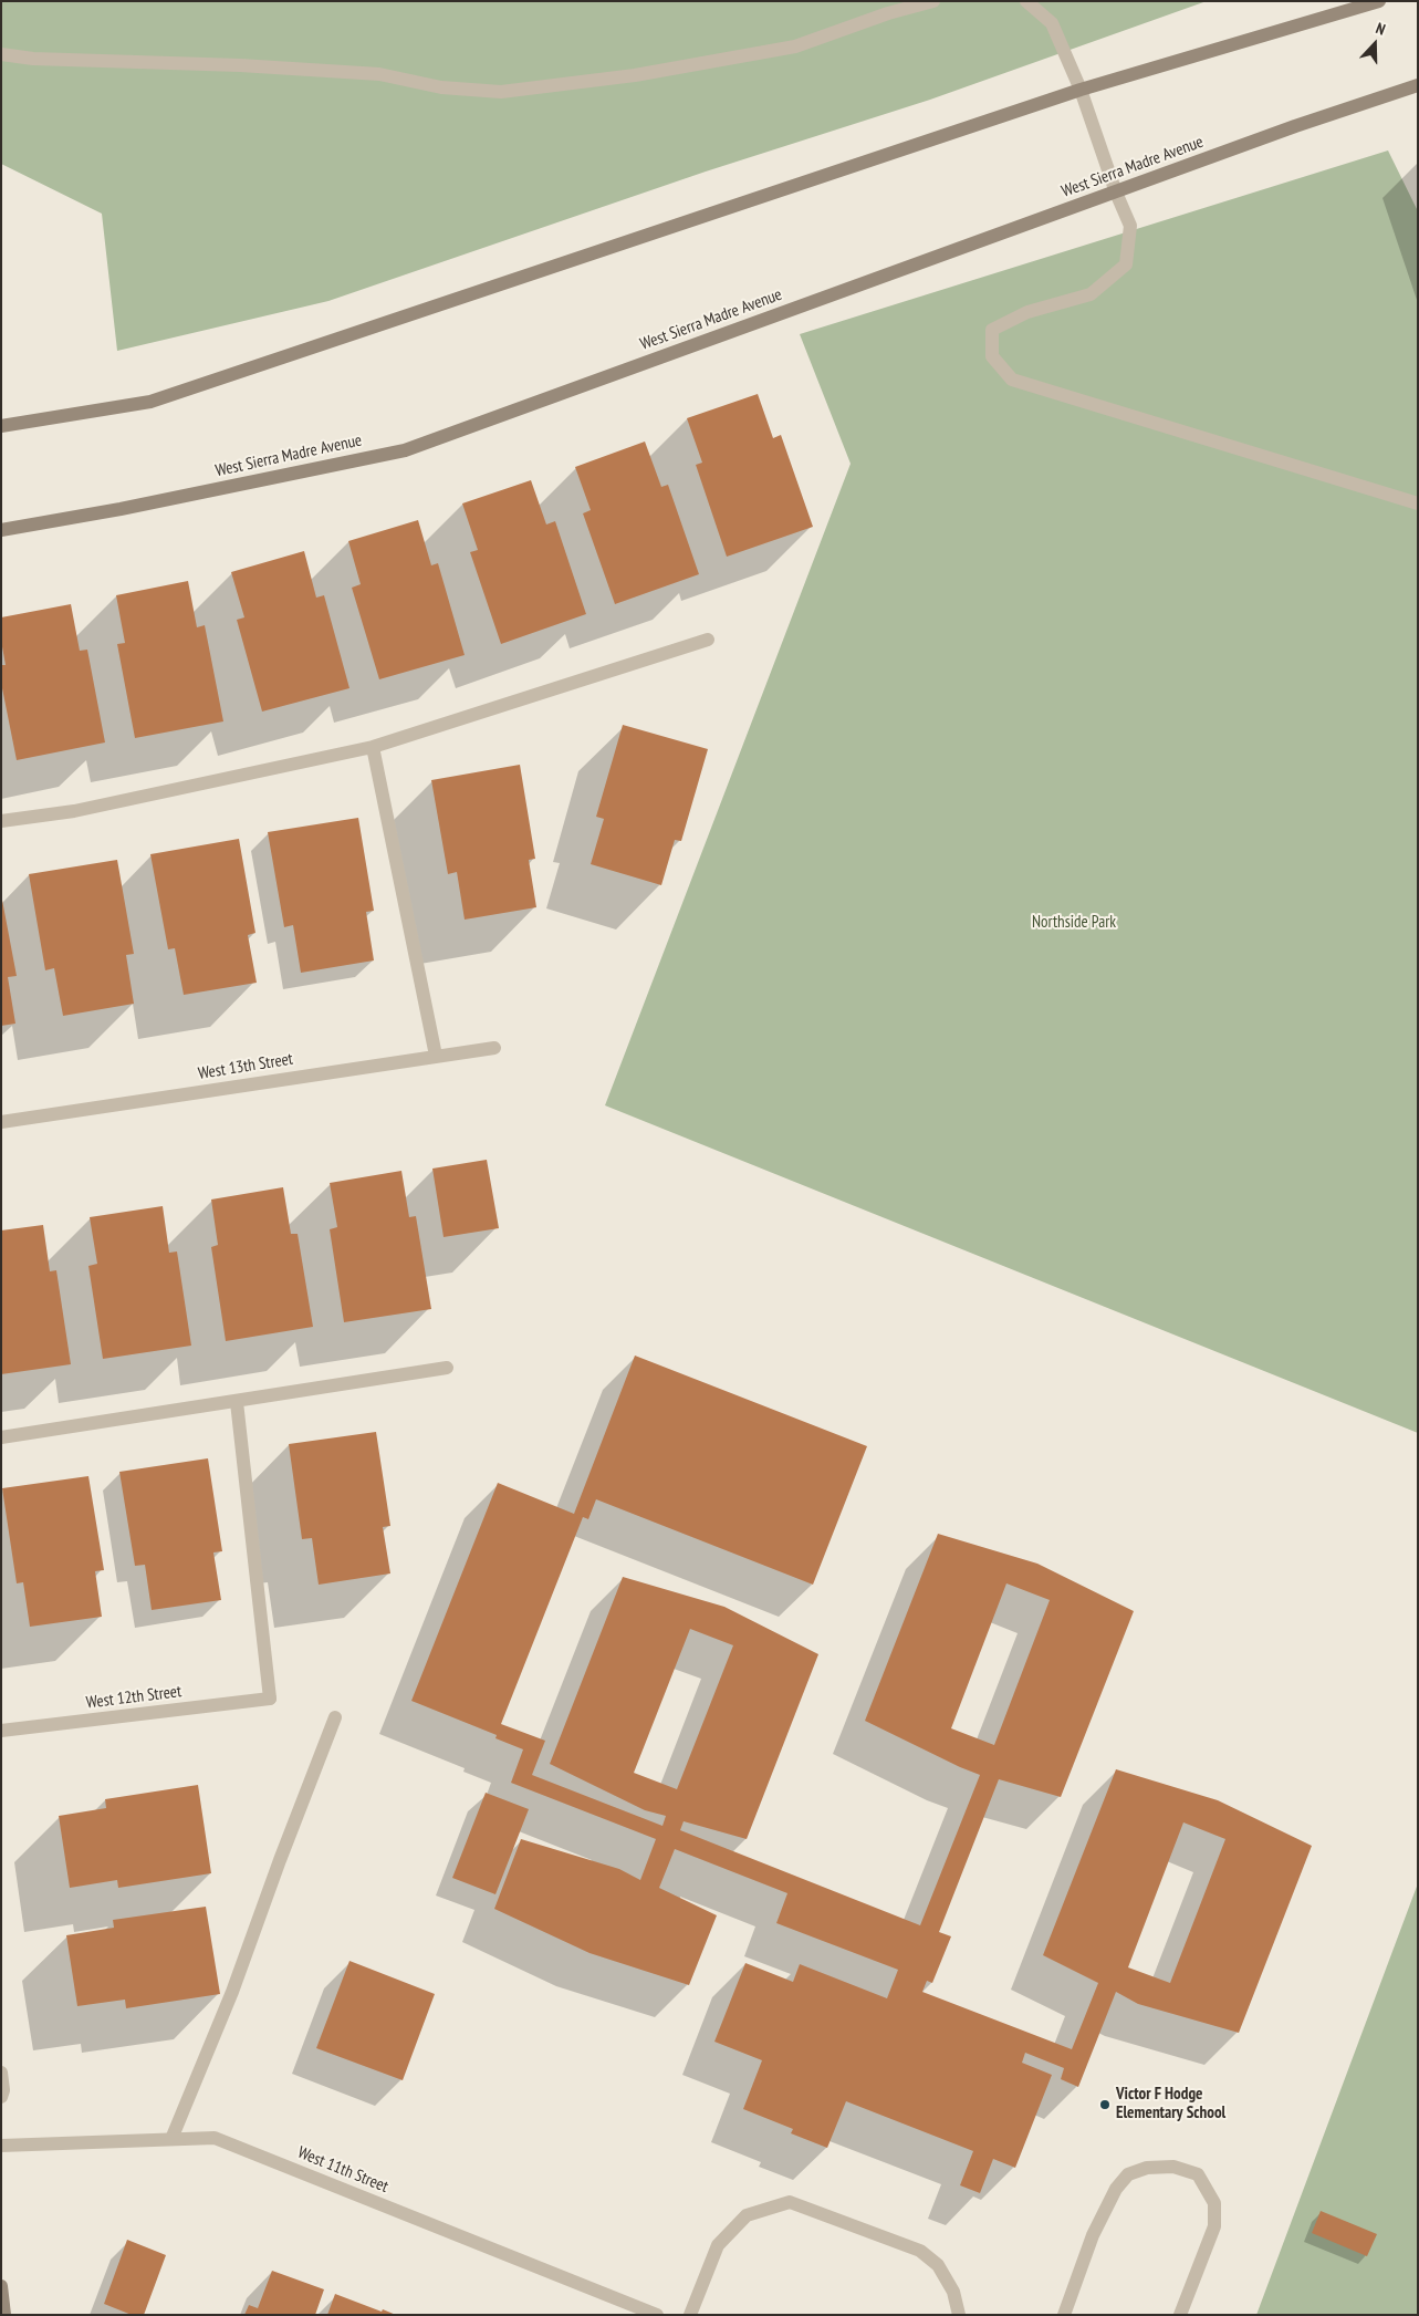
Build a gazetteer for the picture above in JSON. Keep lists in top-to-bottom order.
{
  "streets": {
    "street": [
      "West Sierra Madre Avenue",
      "West 13th Street",
      "West 12th Street",
      "West 11th Street"
    ]
  },
  "parks": ["Northside Park"],
  "places": ["Victor F Hodge Elementary School"],
  "north": "top"
}
